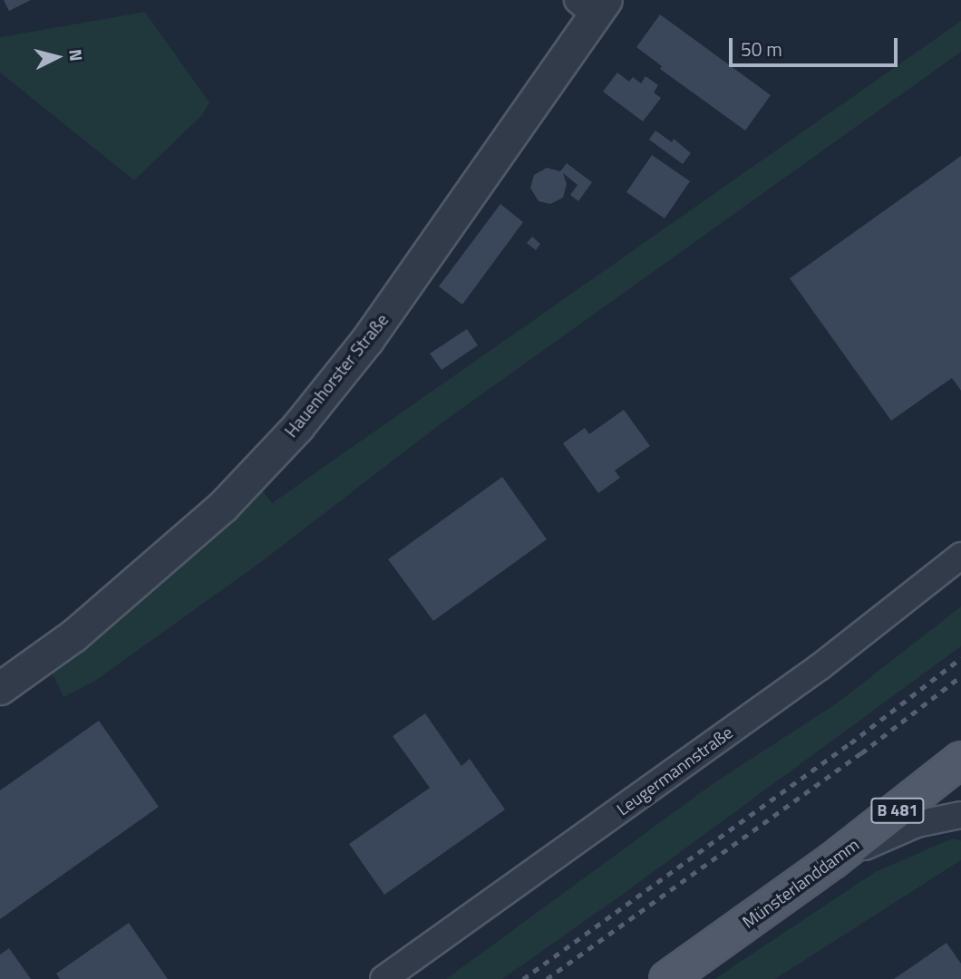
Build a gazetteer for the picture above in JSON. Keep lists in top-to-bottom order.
{
  "streets": {
    "main road": ["B 481", "Münsterlanddamm"],
    "street": ["Hauenhorster Straße", "Leugermannstraße"]
  },
  "scale_bar": "50 m",
  "north": "right"
}
